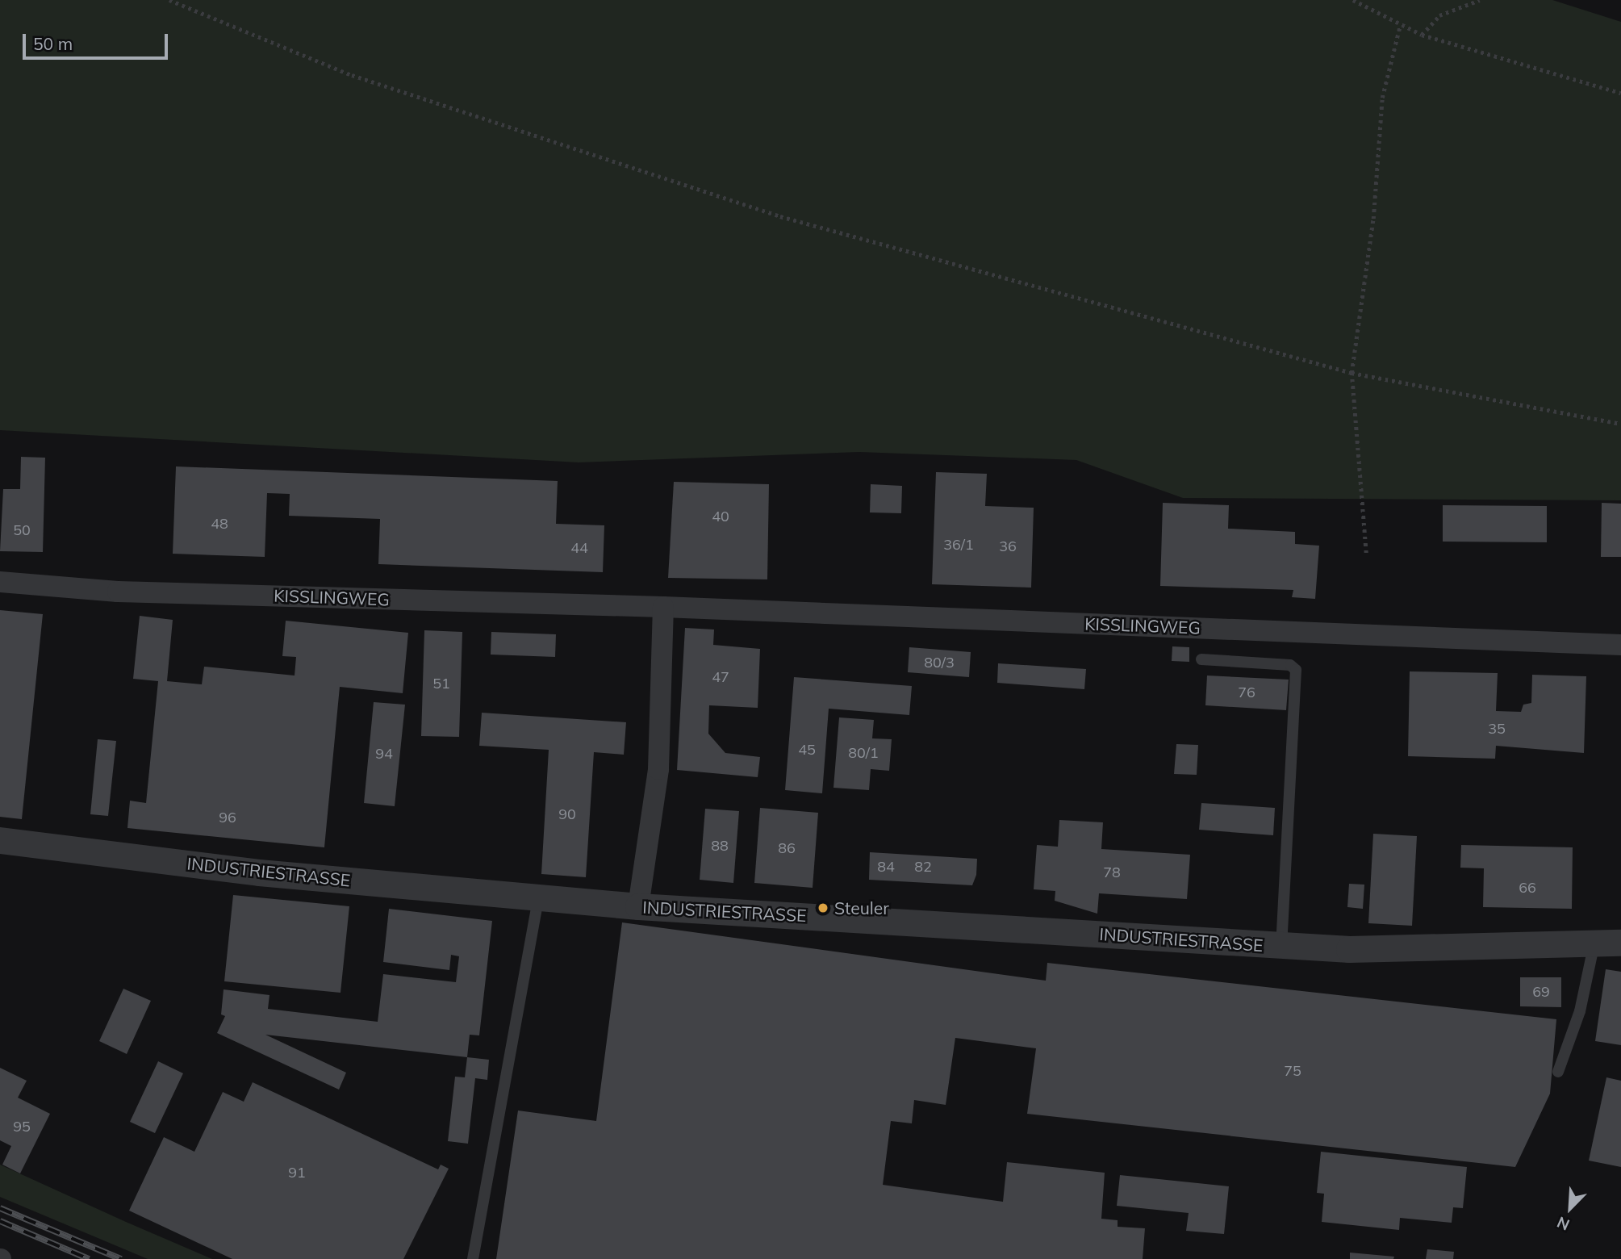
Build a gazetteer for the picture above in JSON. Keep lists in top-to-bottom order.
{
  "streets": {
    "street": ["KISSLINGWEG", "INDUSTRIESTRASSE"]
  },
  "places": ["Steuler"],
  "house_numbers": [
    "40",
    "48",
    "50",
    "36/1",
    "36",
    "44",
    "80/3",
    "47",
    "51",
    "76",
    "35",
    "45",
    "80/1",
    "94",
    "90",
    "96",
    "88",
    "86",
    "84",
    "82",
    "78",
    "66",
    "69",
    "75",
    "95",
    "91"
  ],
  "scale_bar": "50 m",
  "north": "bottom left"
}
